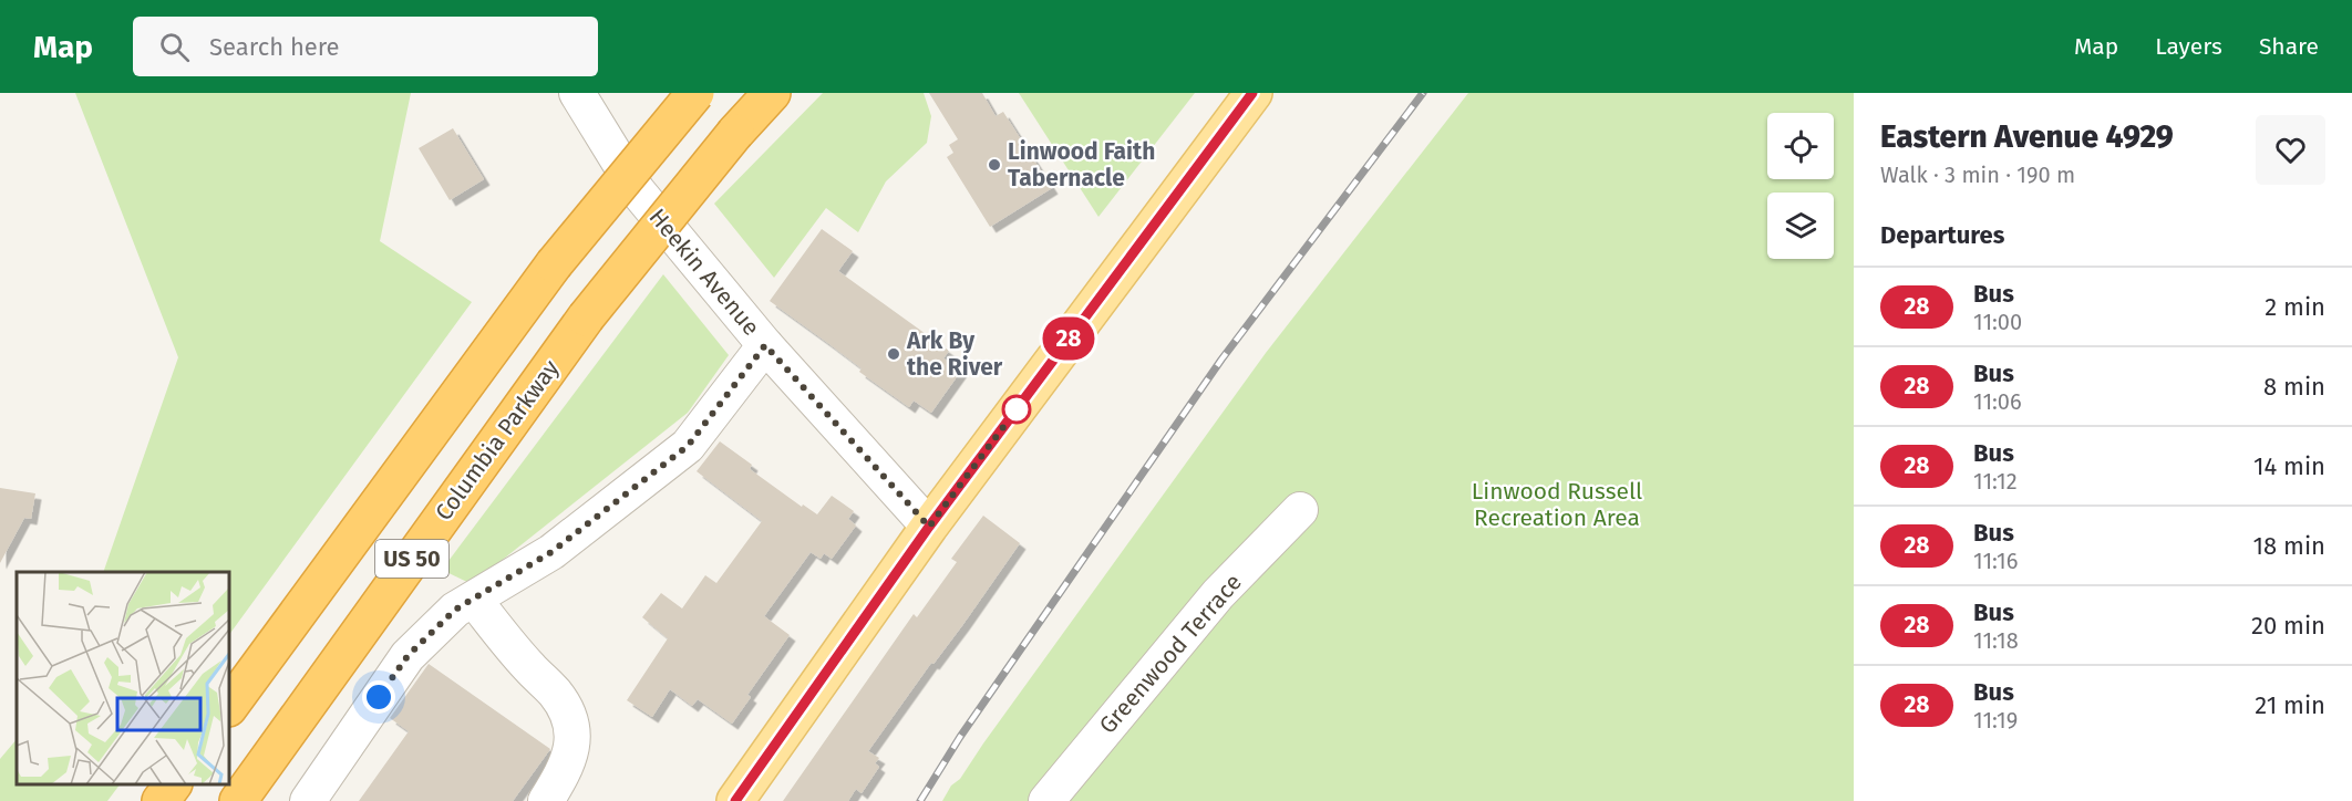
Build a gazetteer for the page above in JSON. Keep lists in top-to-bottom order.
{
  "streets": {
    "highway": ["Columbia Parkway", "US 50"],
    "street": ["Heekin Avenue", "Greenwood Terrace"]
  },
  "parks": ["Linwood Russell Recreation Area"],
  "places": ["Linwood Faith Tabernacle", "Ark By the River"],
  "lines": ["bus line 28"],
  "page": {
    "header": "Map",
    "search": "Search here",
    "nav": ["Map", "Layers", "Share"],
    "on_map": "28",
    "heading": [
      ["Eastern Avenue 4929", "Walk · 3 min · 190 m"],
      "Departures"
    ],
    "list": [
      {
        "mark": "28",
        "name": "Bus",
        "note": "11:00",
        "value": "2 min"
      },
      {
        "mark": "28",
        "name": "Bus",
        "note": "11:06",
        "value": "8 min"
      },
      {
        "mark": "28",
        "name": "Bus",
        "note": "11:12",
        "value": "14 min"
      },
      {
        "mark": "28",
        "name": "Bus",
        "note": "11:16",
        "value": "18 min"
      },
      {
        "mark": "28",
        "name": "Bus",
        "note": "11:18",
        "value": "20 min"
      },
      {
        "mark": "28",
        "name": "Bus",
        "note": "11:19",
        "value": "21 min"
      }
    ]
  }
}
